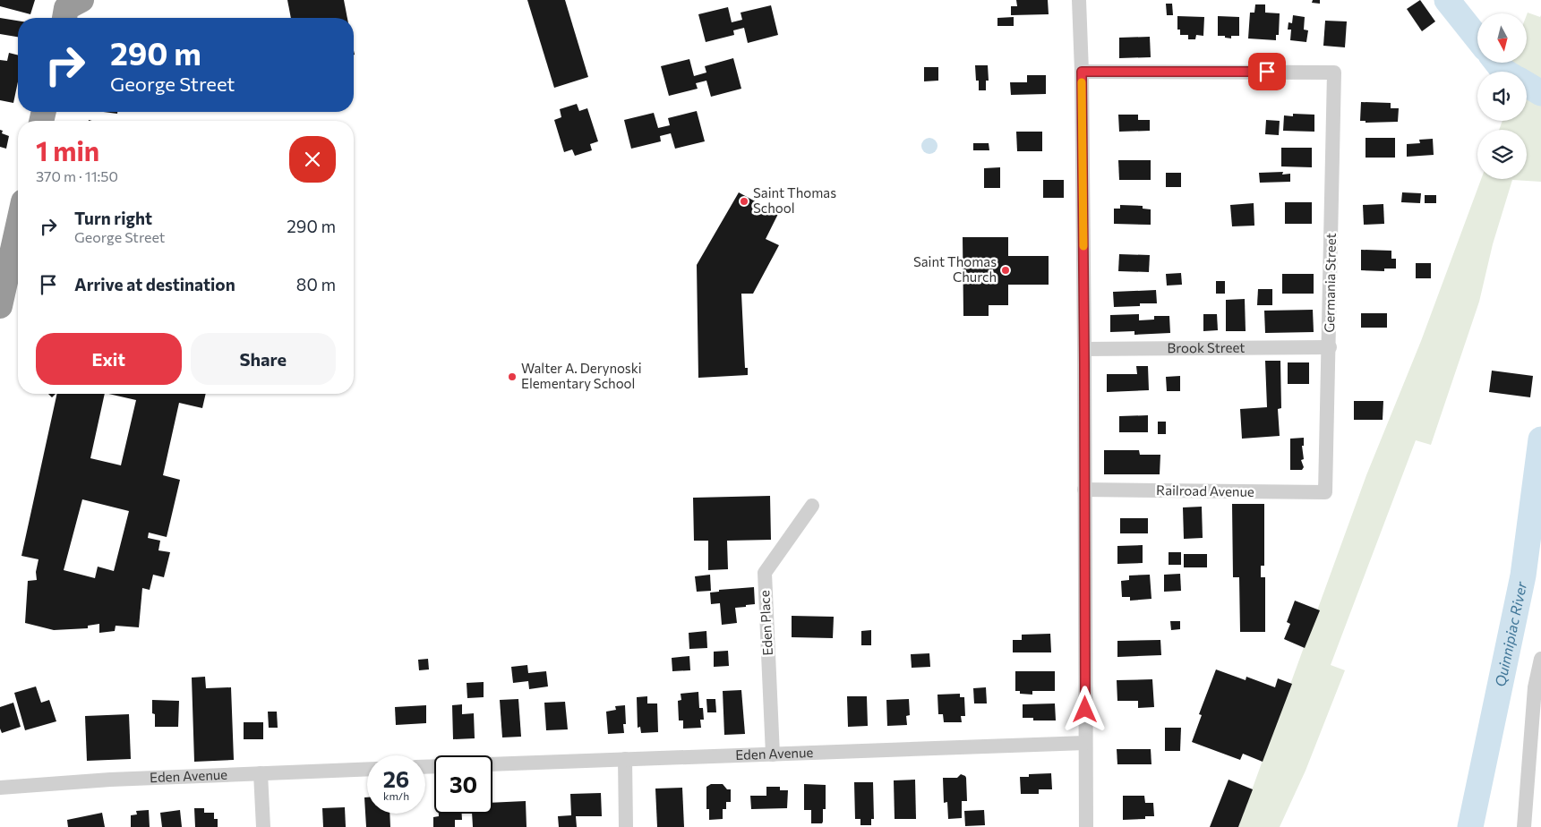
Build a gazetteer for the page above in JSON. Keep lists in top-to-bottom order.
{
  "streets": {
    "street": [
      "Germania Street",
      "Brook Street",
      "Railroad Avenue",
      "Eden Place",
      "Eden Avenue"
    ]
  },
  "crossings": [
    ["Germania Street", "Brook Street"],
    ["Germania Street", "Railroad Avenue"],
    ["Eden Place", "Eden Avenue"]
  ],
  "water": ["Quinnipiac River"],
  "places": ["Saint Thomas School", "Saint Thomas Church", "Walter A. Derynoski Elementary School"],
  "north": "bottom",
  "page": {
    "turn": ["290 m", "George Street"],
    "heading": ["1 min", "370 m · 11:50"],
    "list": [
      {
        "name": "Turn right",
        "note": "George Street",
        "value": "290 m"
      },
      {
        "name": "Arrive at destination",
        "value": "80 m"
      }
    ],
    "buttons": ["Exit", "Share"],
    "speed": "26 km/h",
    "limit": "30"
  }
}
